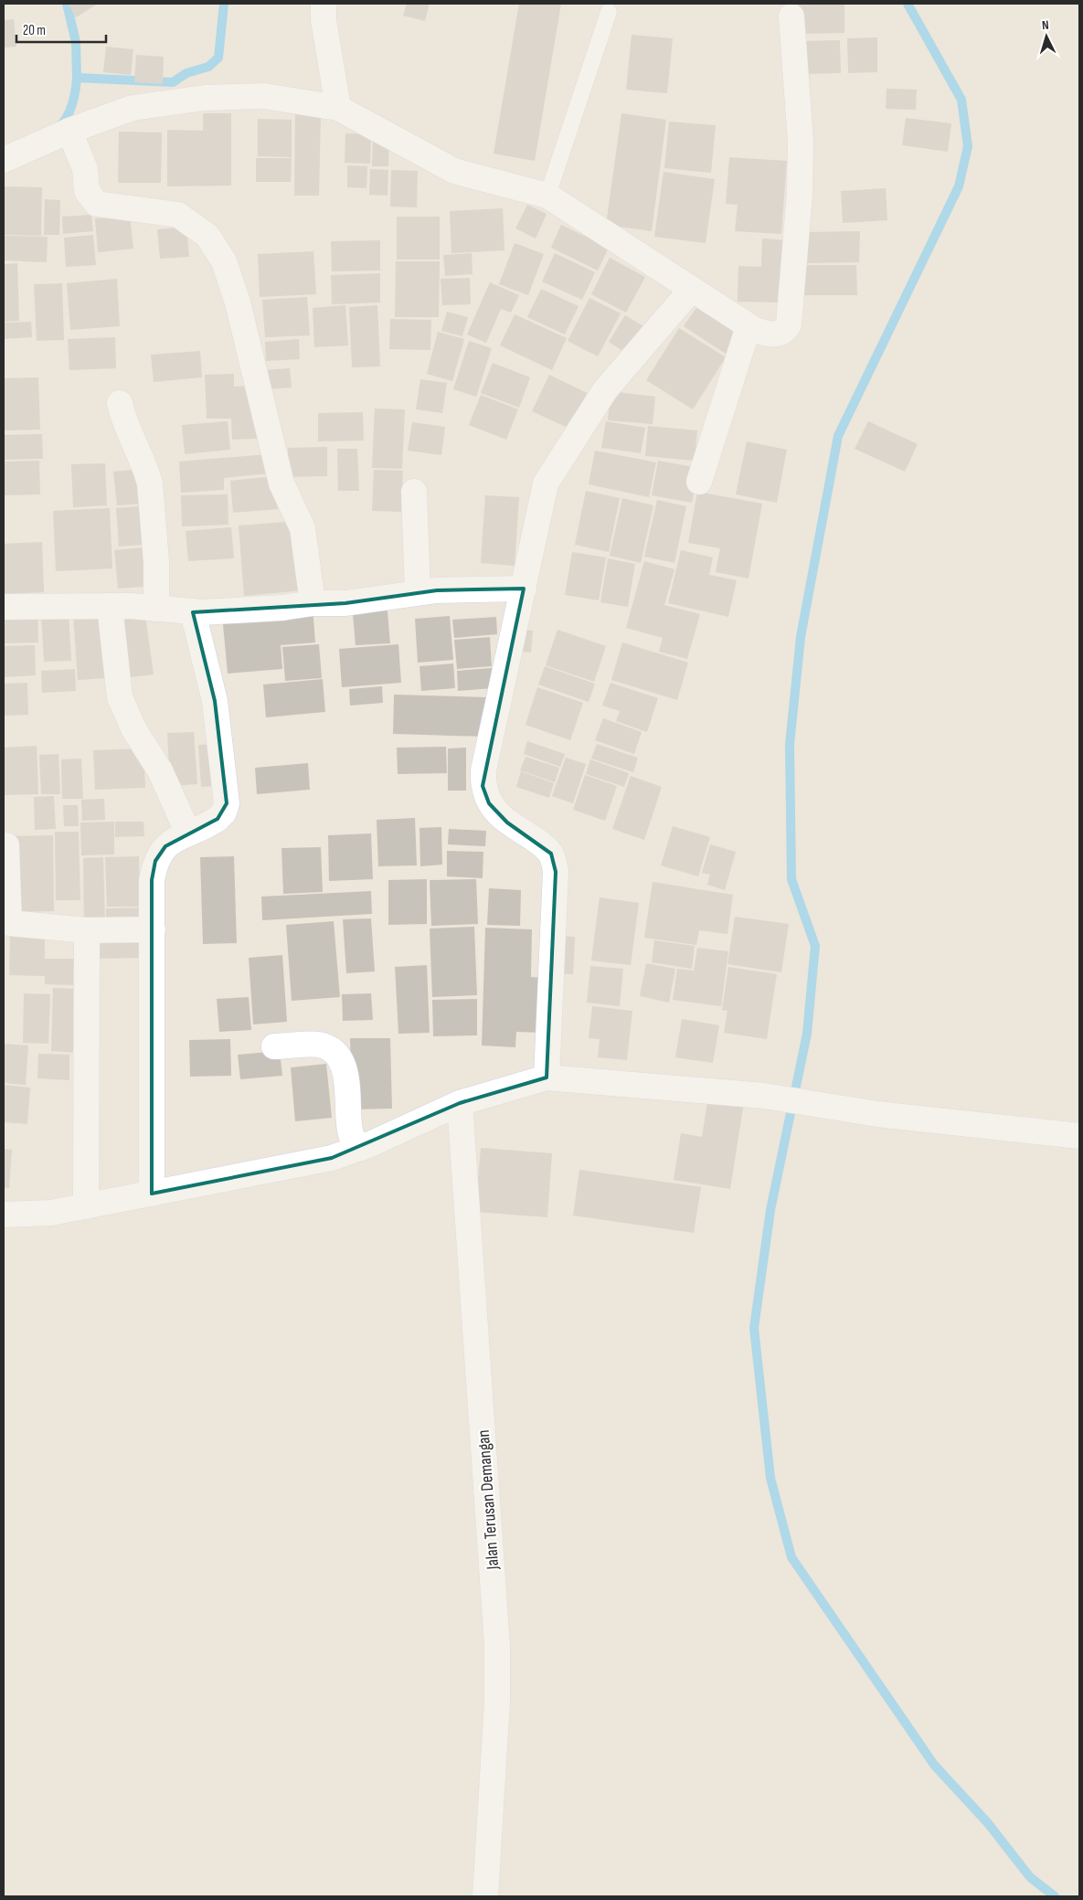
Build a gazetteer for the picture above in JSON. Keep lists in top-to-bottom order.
{
  "streets": {
    "street": ["Jalan Terusan Demangan"]
  },
  "scale_bar": "20 m",
  "north": "top"
}
